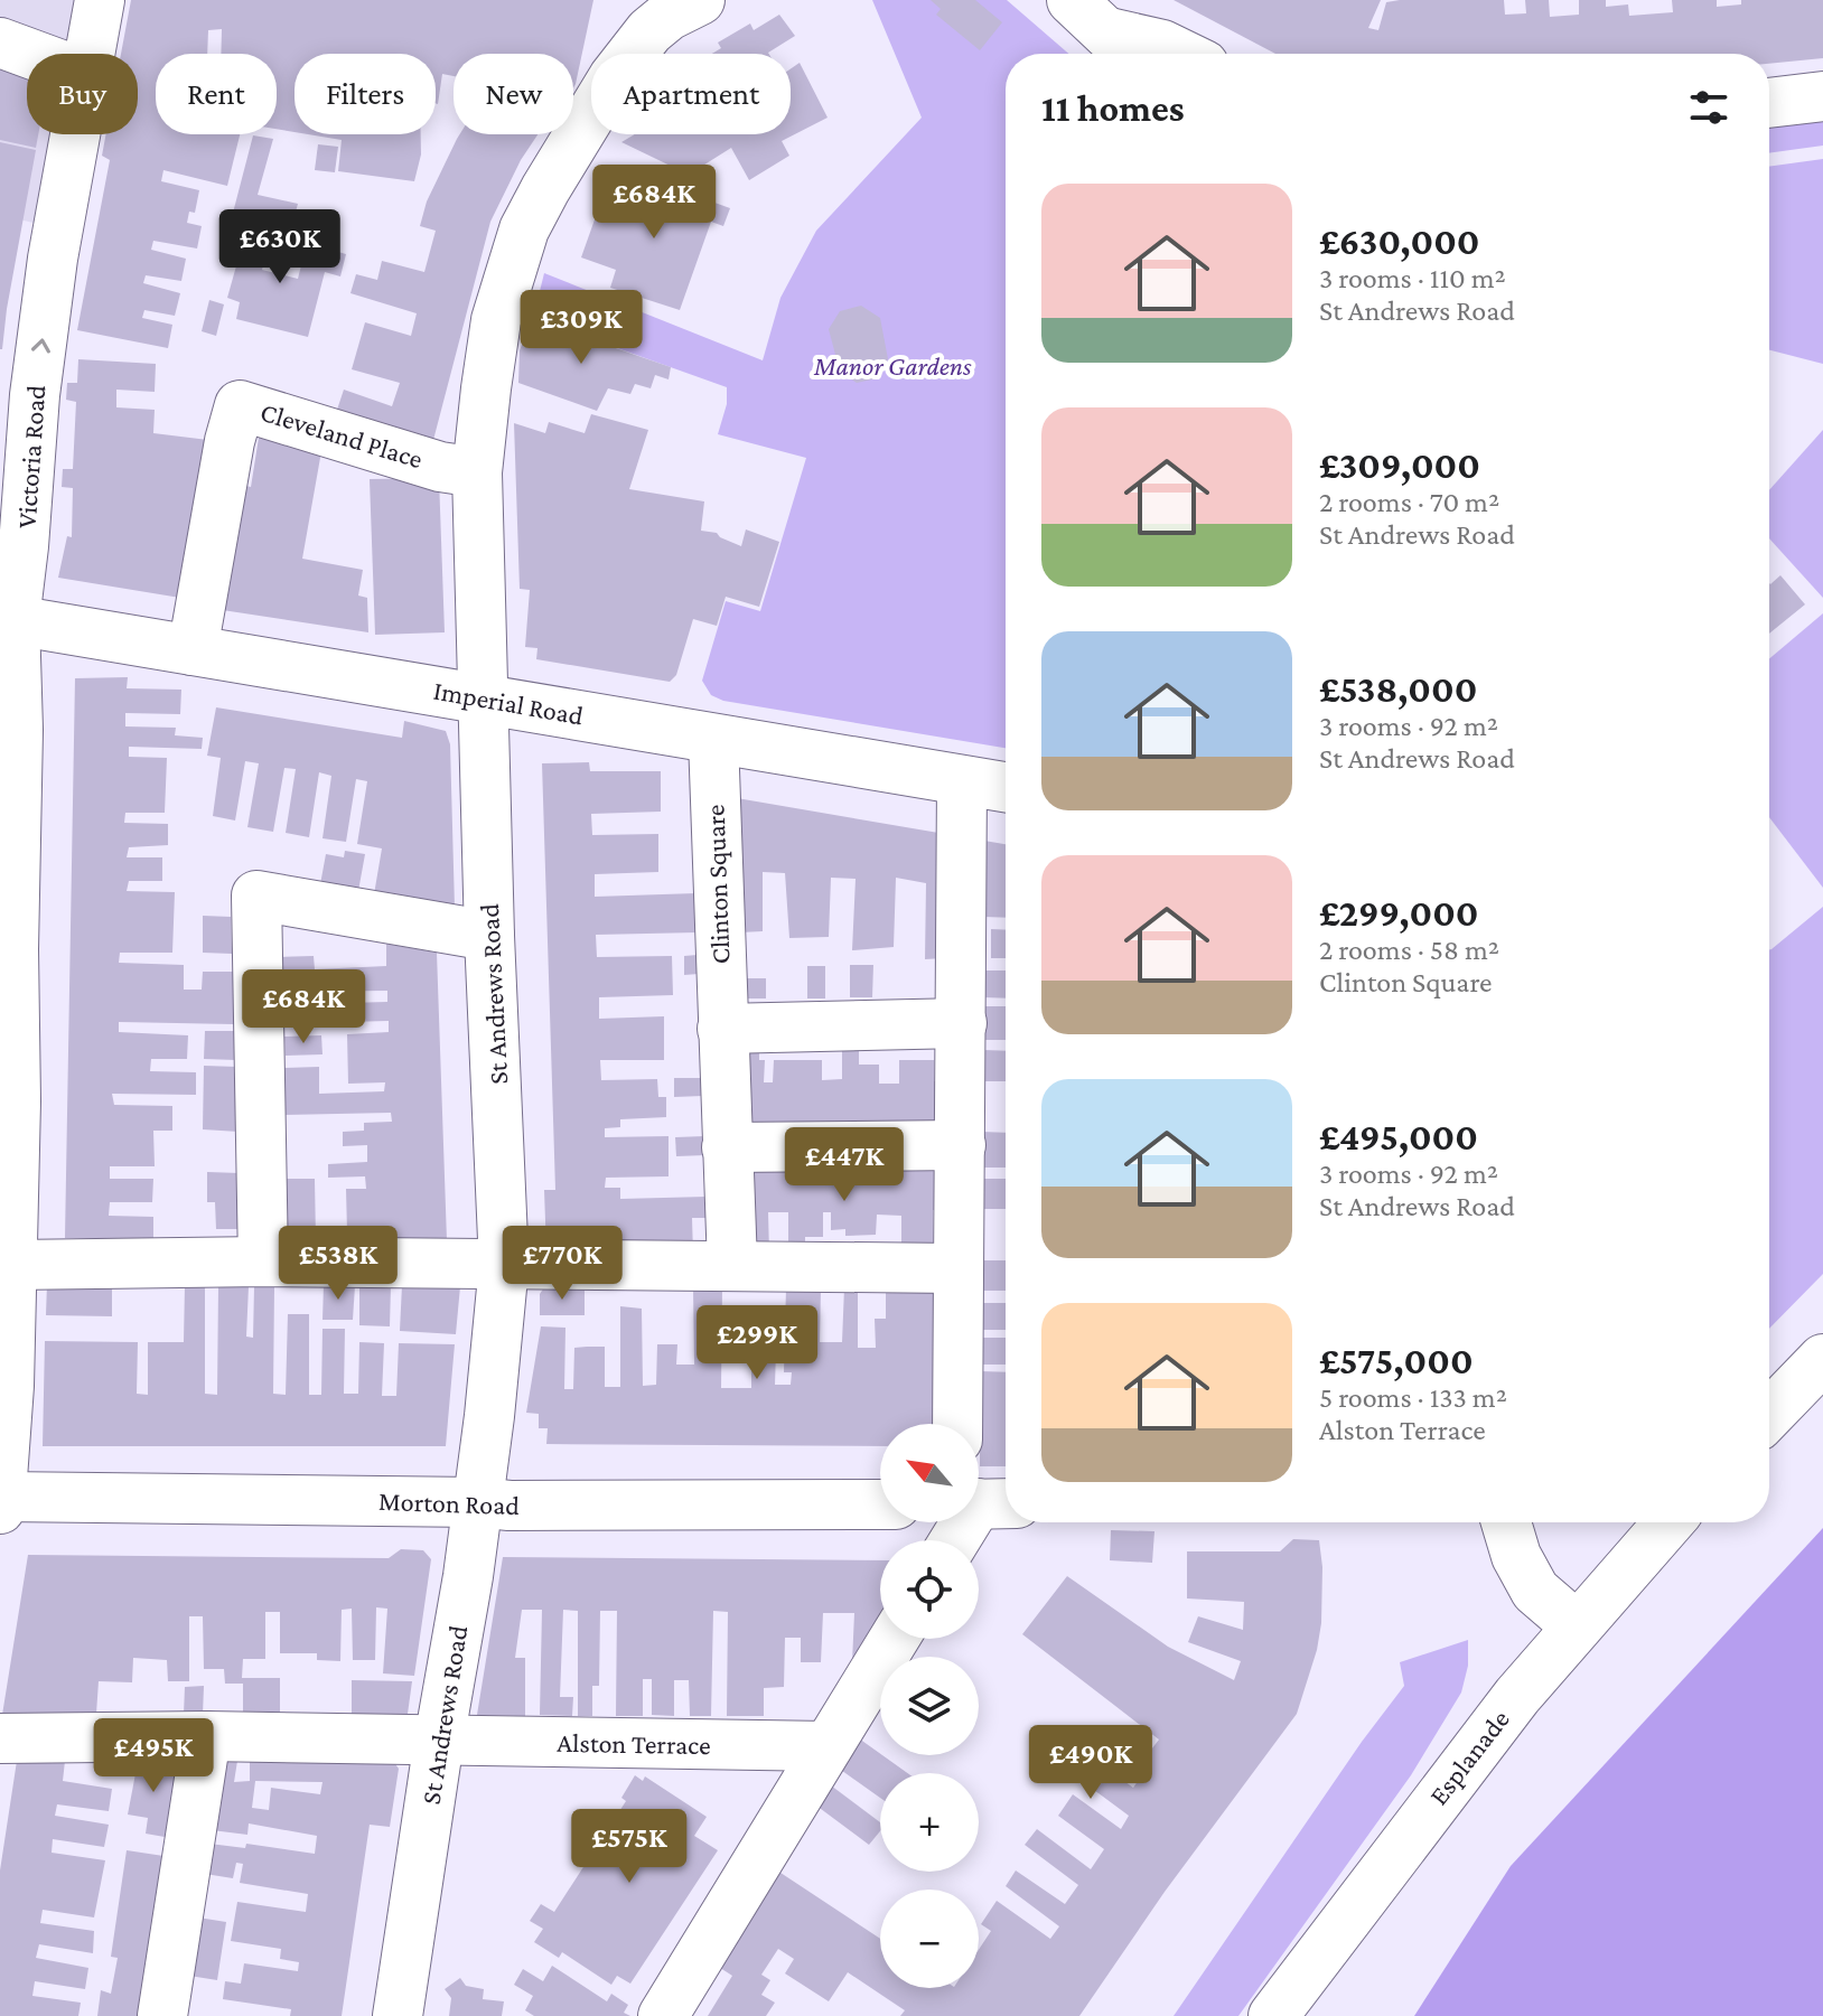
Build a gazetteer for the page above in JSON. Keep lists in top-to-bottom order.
{
  "streets": {
    "street": [
      "Cleveland Place",
      "Victoria Road",
      "Imperial Road",
      "Clinton Square",
      "St Andrews Road",
      "Morton Road",
      "Alston Terrace",
      "Esplanade"
    ]
  },
  "crossings": [
    ["Cleveland Place", "Imperial Road"],
    ["Cleveland Place", "St Andrews Road"],
    ["Victoria Road", "Imperial Road"],
    ["Victoria Road", "Morton Road"],
    ["Imperial Road", "Clinton Square"],
    ["Imperial Road", "St Andrews Road"],
    ["St Andrews Road", "Morton Road"],
    ["St Andrews Road", "Alston Terrace"]
  ],
  "parks": ["Manor Gardens"],
  "north": "top left",
  "page": {
    "chip": [
      "Buy",
      "Rent",
      "Filters",
      "New",
      "Apartment"
    ],
    "heading": "11 homes",
    "list": [
      {
        "name": "£630,000",
        "note": "3 rooms · 110 m² · St Andrews Road"
      },
      {
        "name": "£309,000",
        "note": "2 rooms · 70 m² · St Andrews Road"
      },
      {
        "name": "£538,000",
        "note": "3 rooms · 92 m² · St Andrews Road"
      },
      {
        "name": "£299,000",
        "note": "2 rooms · 58 m² · Clinton Square"
      },
      {
        "name": "£495,000",
        "note": "3 rooms · 92 m² · St Andrews Road"
      },
      {
        "name": "£575,000",
        "note": "5 rooms · 133 m² · Alston Terrace"
      }
    ],
    "price": [
      "£684K",
      "£630K",
      "£309K",
      "£684K",
      "£447K",
      "£538K",
      "£770K",
      "£299K",
      "£495K",
      "£490K",
      "£575K"
    ],
    "map_buttons": ["+", "−"]
  }
}
